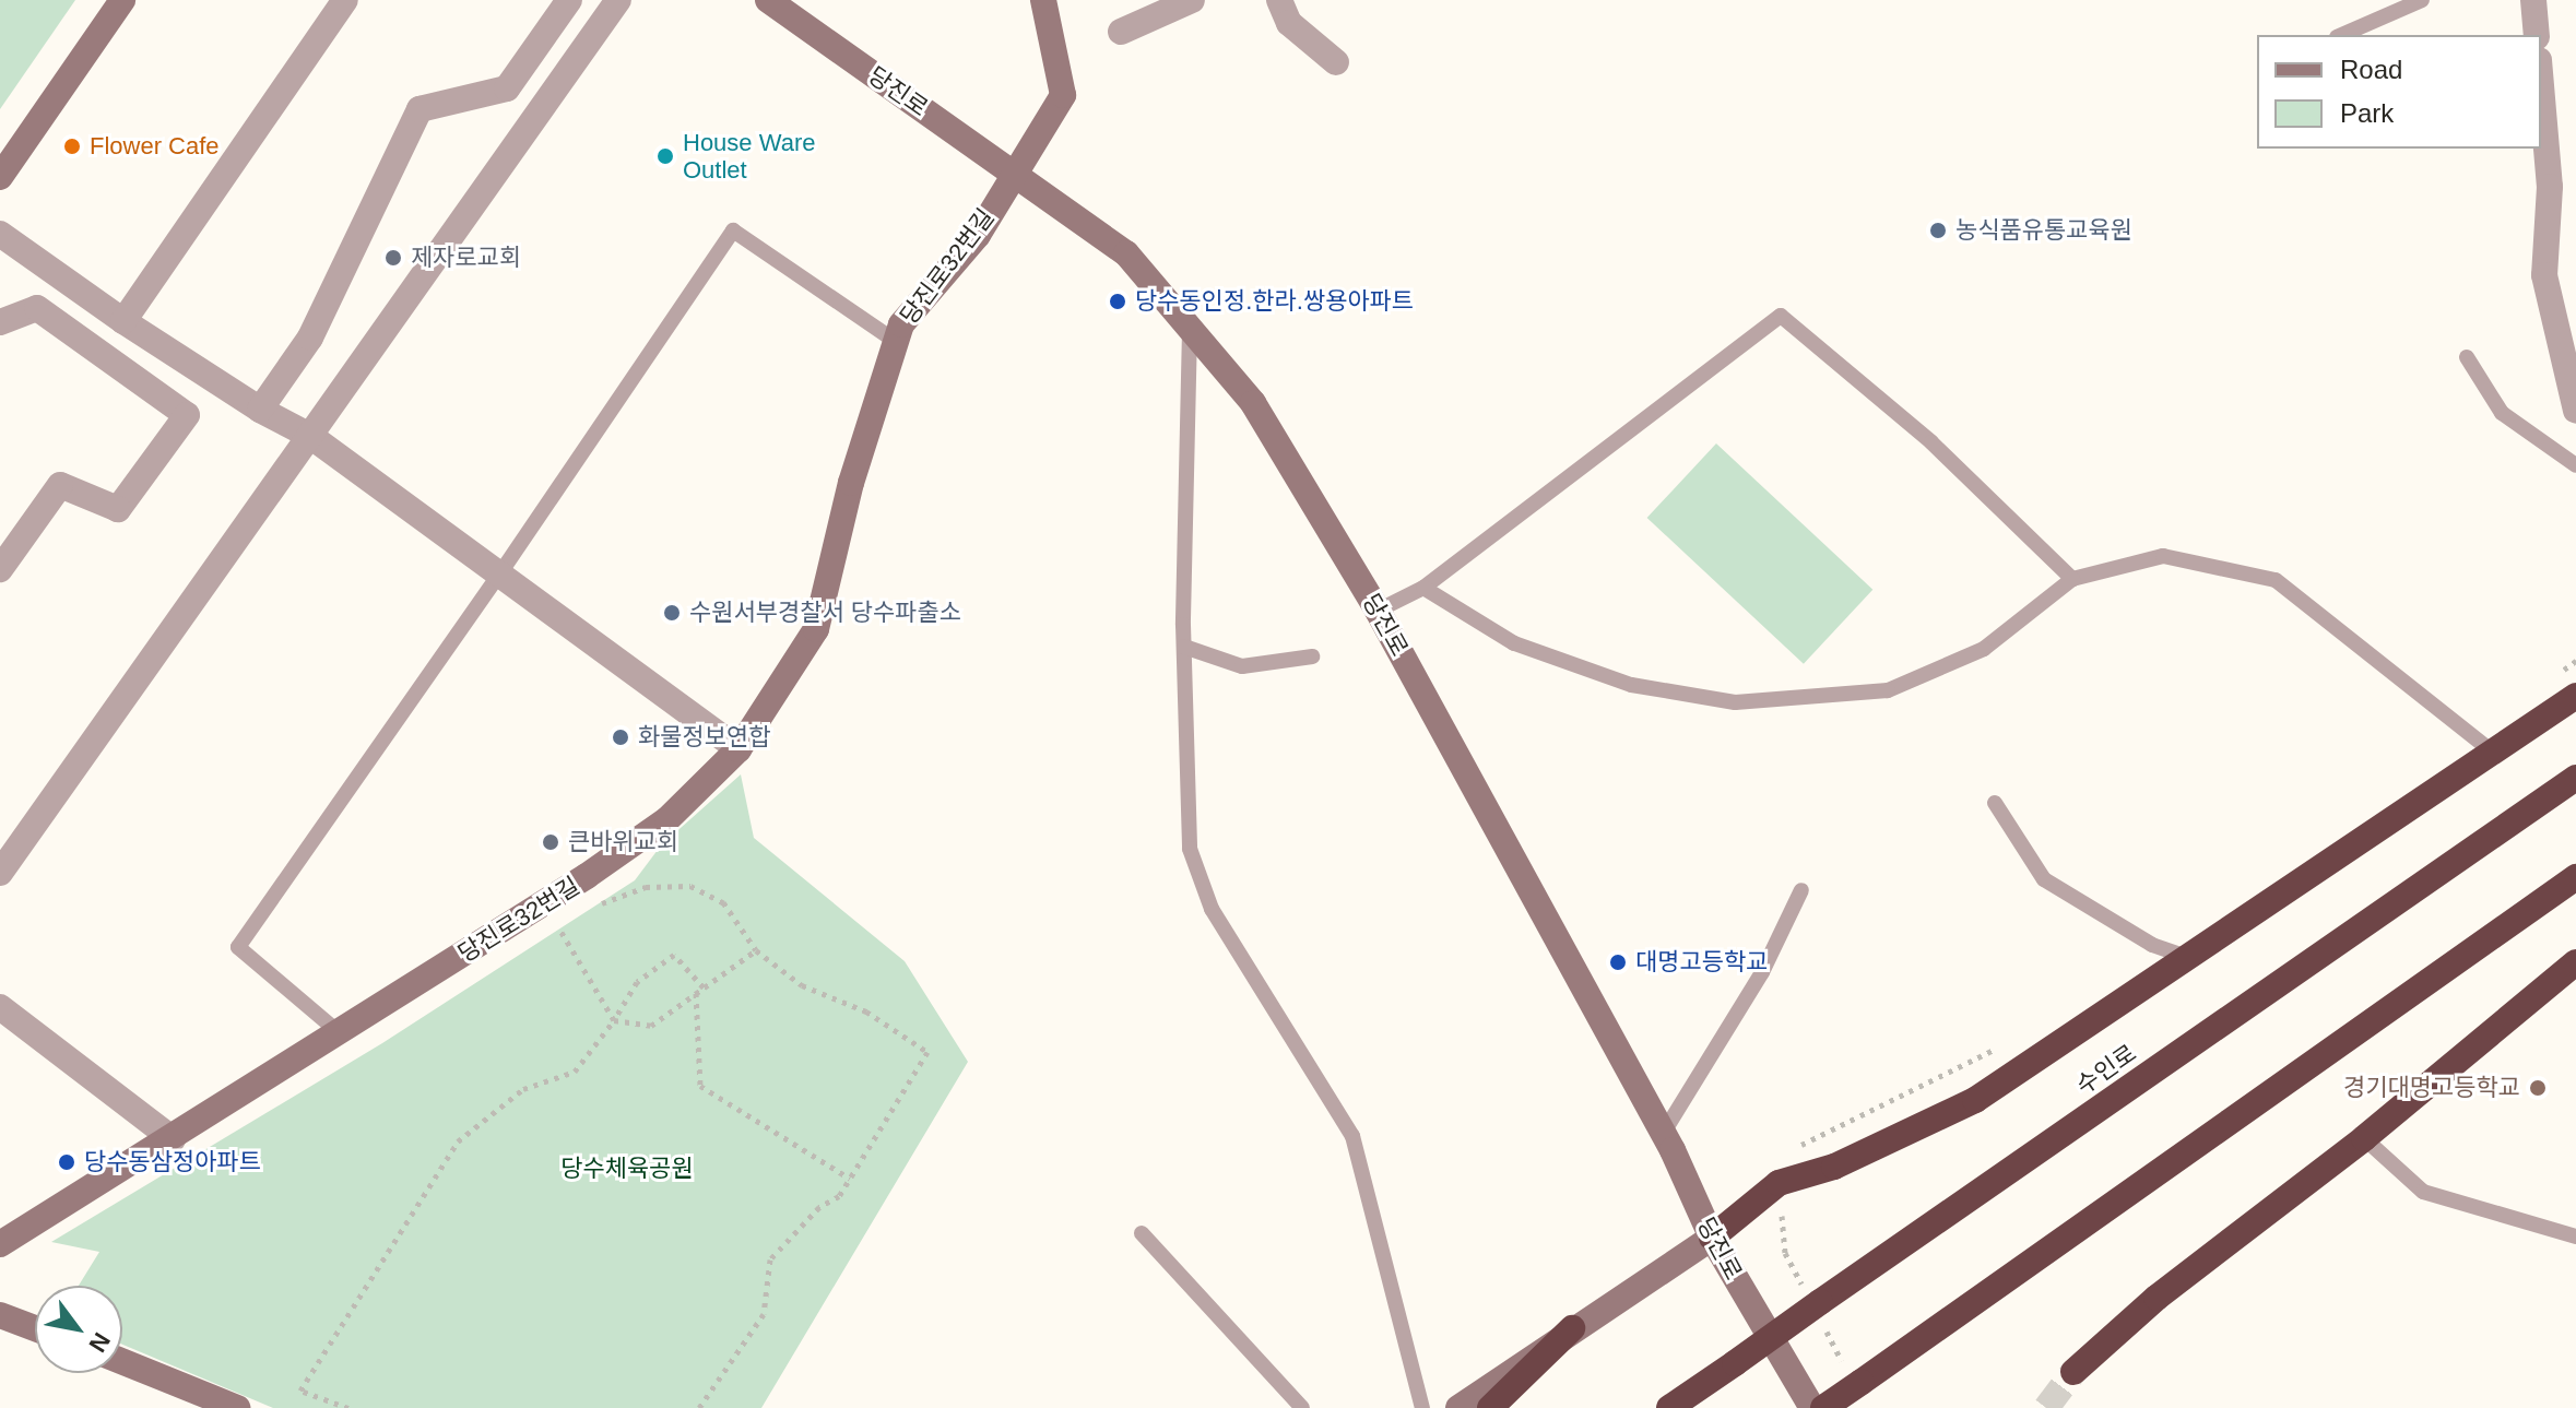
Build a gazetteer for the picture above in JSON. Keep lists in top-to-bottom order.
{
  "streets": {
    "highway": ["수인로"],
    "street": ["당진로", "당진로32번길"]
  },
  "crossings": [
    ["당진로", "당진로32번길"]
  ],
  "parks": ["당수체육공원"],
  "places": [
    "Flower Cafe",
    "House Ware Outlet",
    "농식품유통교육원",
    "제자로교회",
    "당수동인정.한라.쌍용아파트",
    "수원서부경찰서 당수파출소",
    "화물정보연합",
    "큰바위교회",
    "대명고등학교",
    "경기대명고등학교",
    "당수동삼정아파트"
  ],
  "legend": ["Road", "Park"],
  "north": "bottom right"
}
